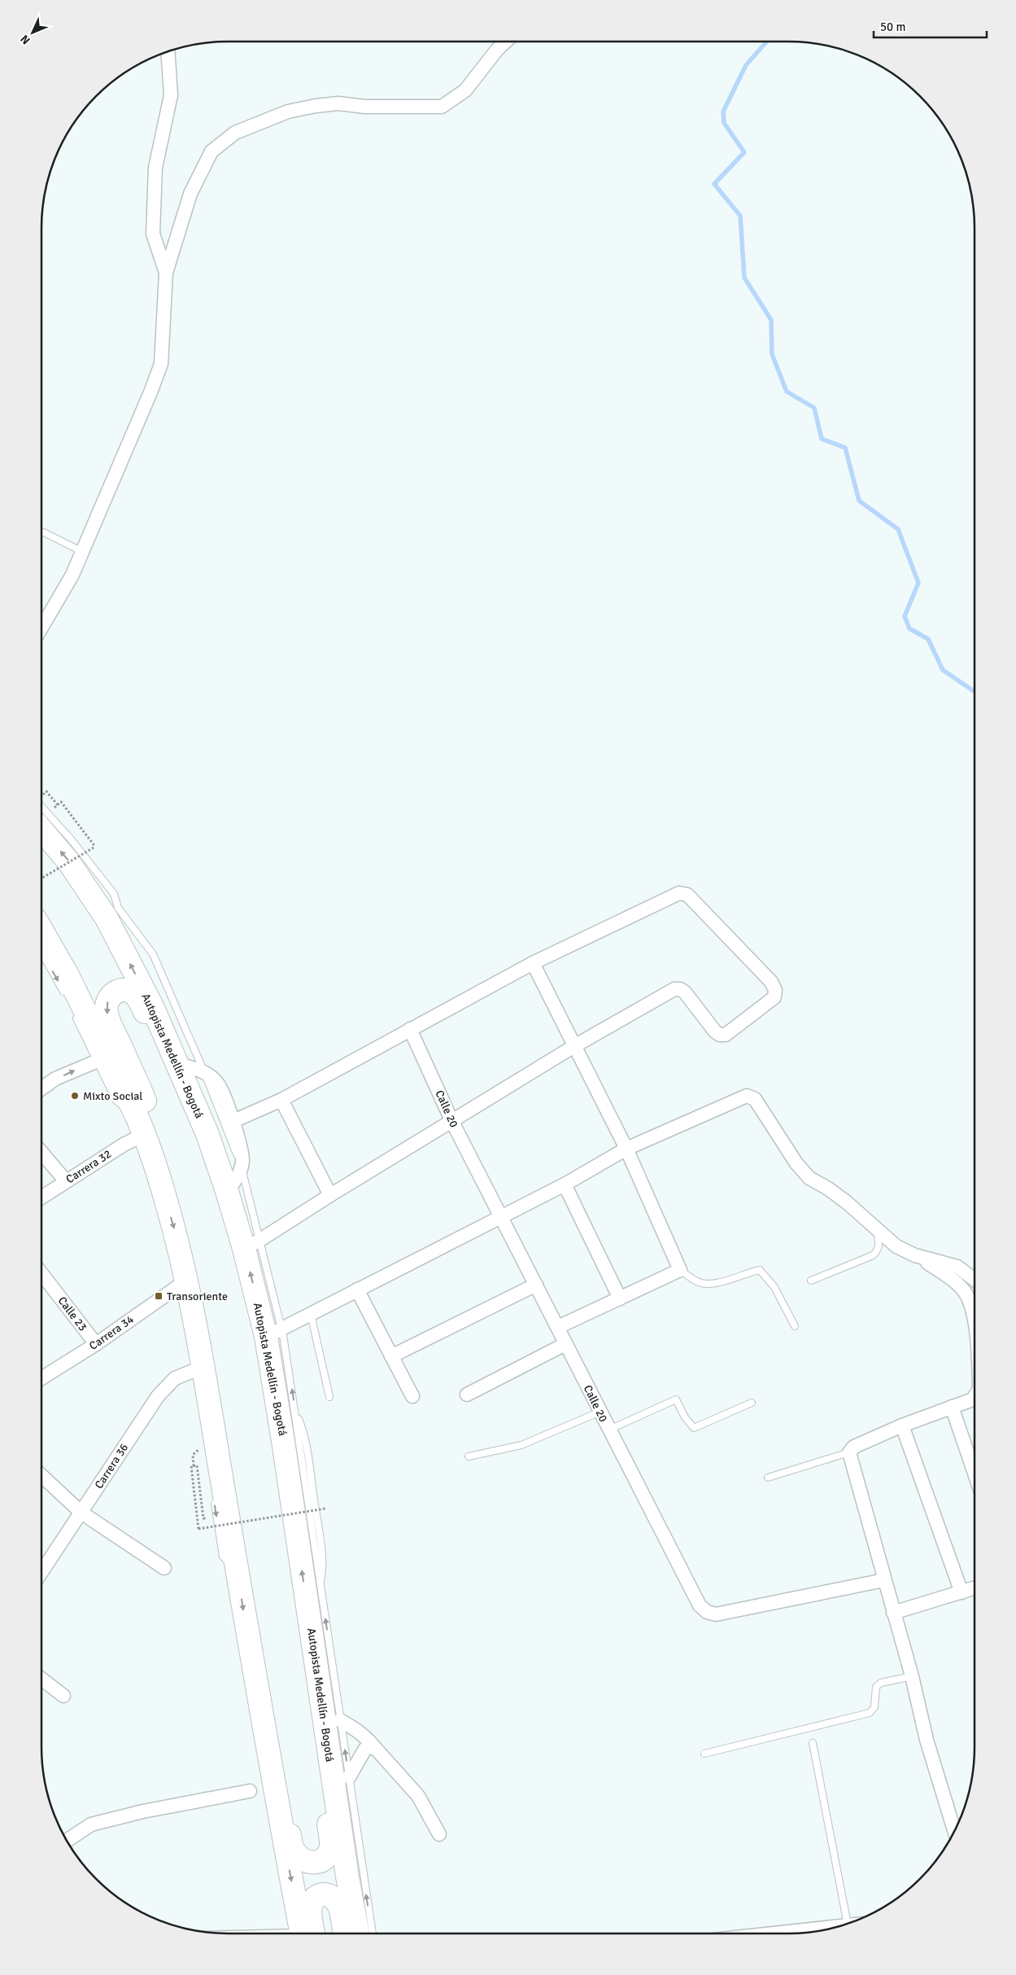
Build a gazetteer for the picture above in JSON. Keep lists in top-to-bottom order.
{
  "streets": {
    "highway": ["Autopista Medellín - Bogotá"],
    "street": [
      "Calle 20",
      "Carrera 32",
      "Calle 23",
      "Carrera 34",
      "Carrera 36"
    ]
  },
  "crossings": [
    ["Calle 23", "Carrera 34"]
  ],
  "places": {
    "other": ["Mixto Social"],
    "transit": ["Transoriente"]
  },
  "scale_bar": "50 m",
  "north": "bottom left"
}
